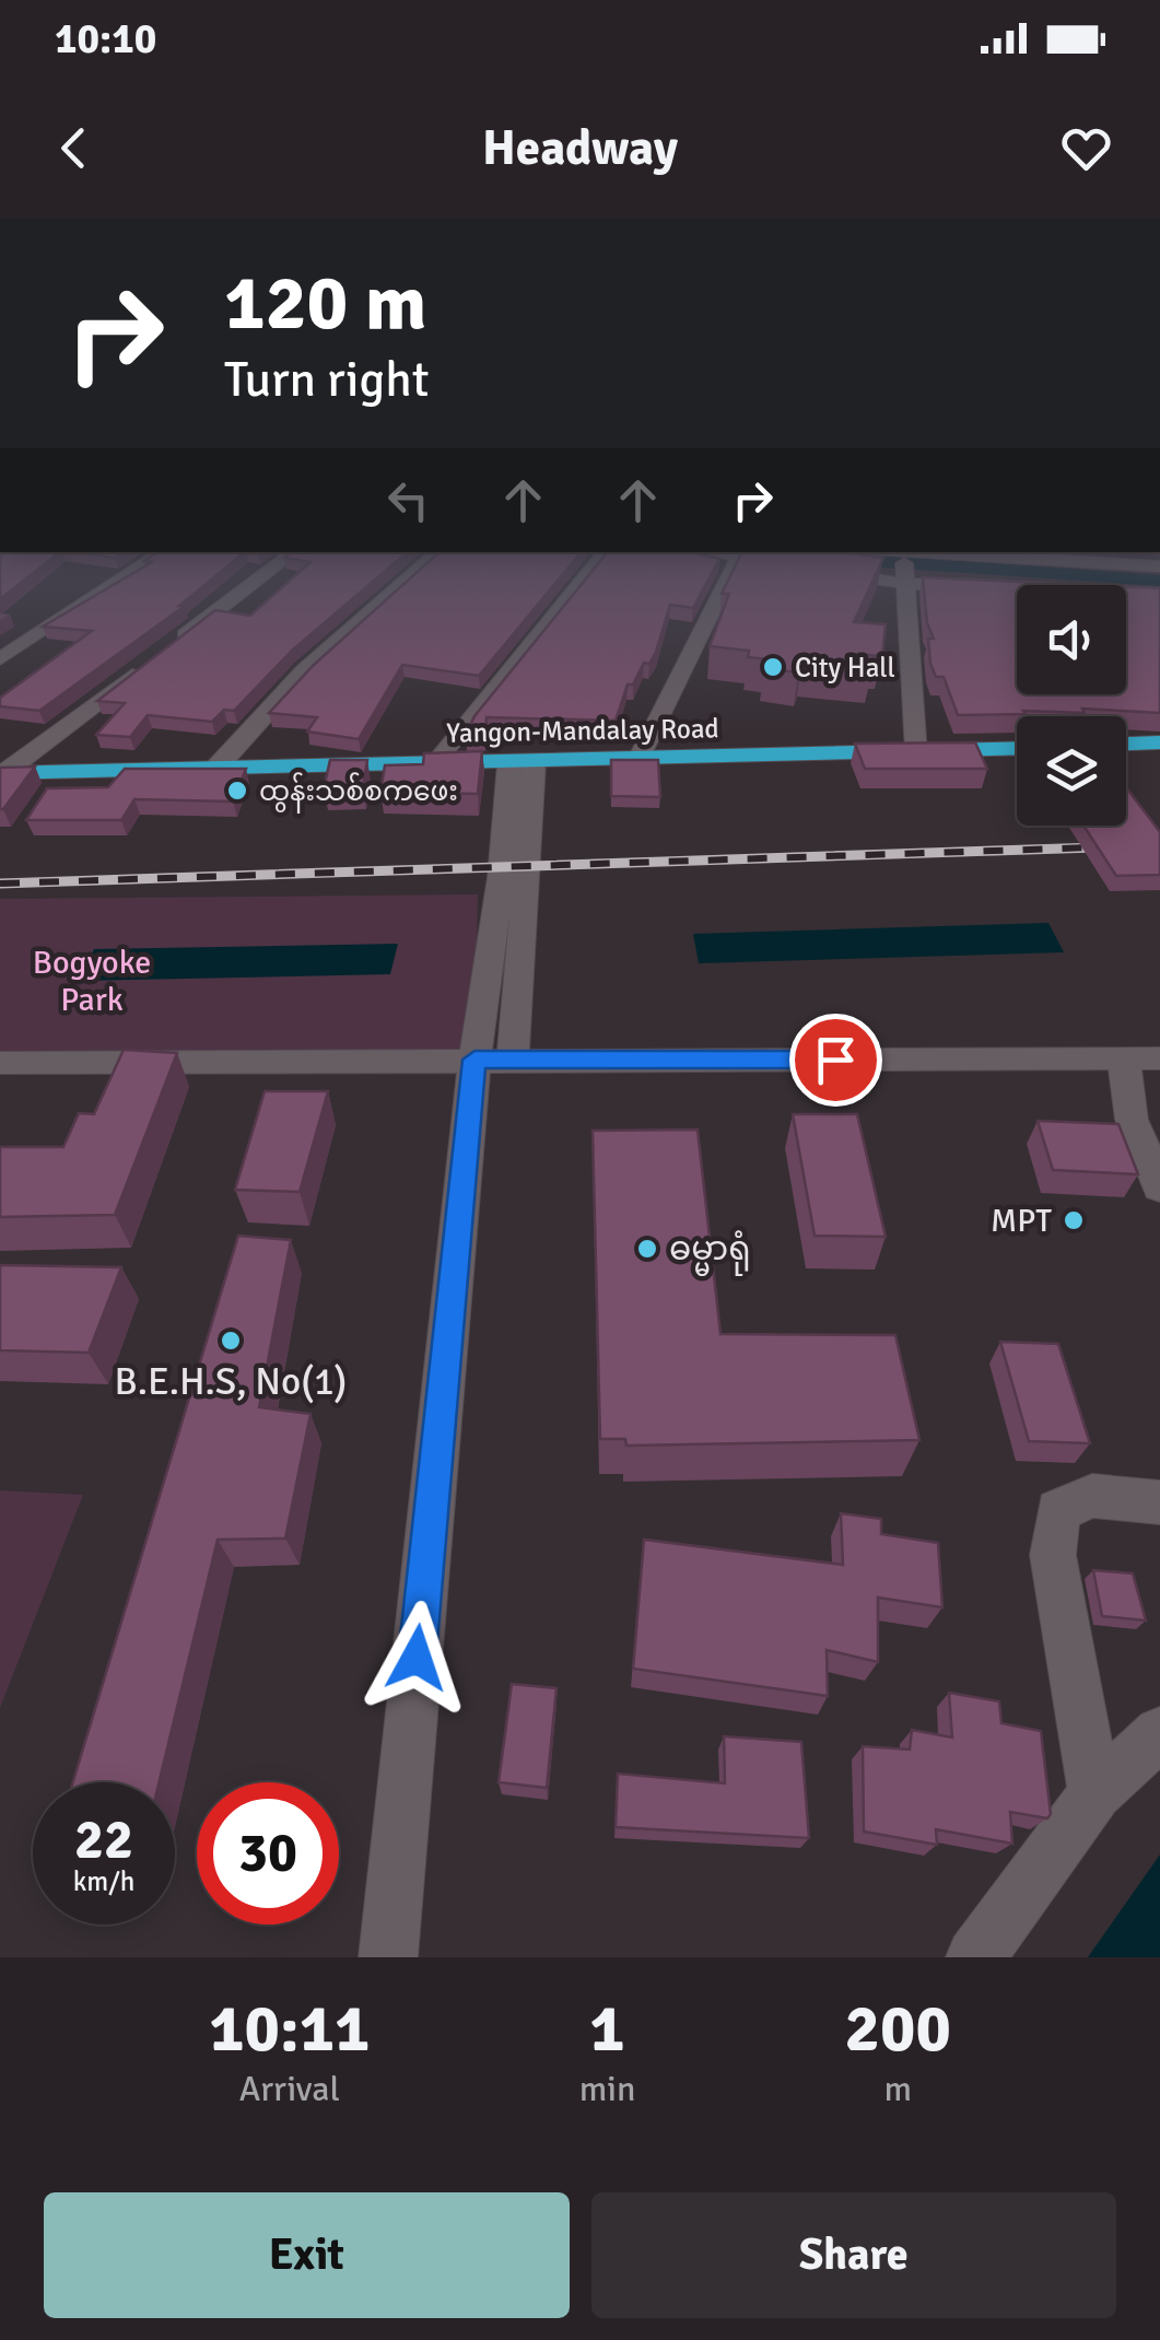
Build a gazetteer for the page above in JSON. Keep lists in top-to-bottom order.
{
  "streets": {
    "highway": ["Yangon-Mandalay Road"]
  },
  "parks": ["Bogyoke Park"],
  "places": [
    "City Hall",
    "ထွန်းသစ်စကဖေး",
    "MPT",
    "ဓမ္မာရုံ",
    "B.E.H.S, No(1)"
  ],
  "page": {
    "status": "10:10",
    "header": "Headway",
    "turn": ["120 m", "Turn right"],
    "speed": "22 km/h",
    "limit": "30",
    "eta": [
      "10:11",
      "Arrival",
      "1",
      "min",
      "200",
      "m"
    ],
    "buttons": ["Exit", "Share"]
  }
}
